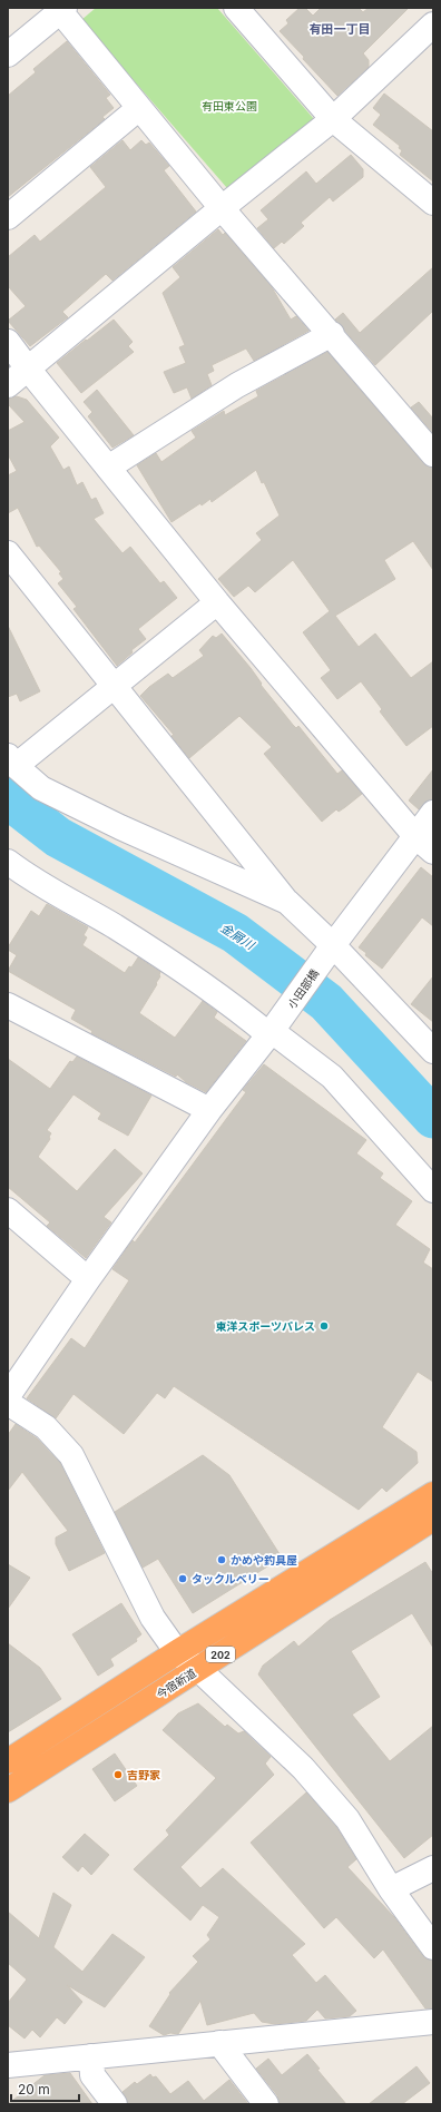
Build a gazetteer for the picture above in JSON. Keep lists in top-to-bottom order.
{
  "streets": {
    "highway": ["202", "今宿新道"],
    "street": ["小田部橋"]
  },
  "districts": ["有田一丁目"],
  "water": ["金屑川"],
  "parks": ["有田東公園"],
  "places": [
    "東洋スポーツパレス",
    "かめや釣具屋",
    "タックルベリー",
    "吉野家"
  ],
  "scale_bar": "20 m"
}
